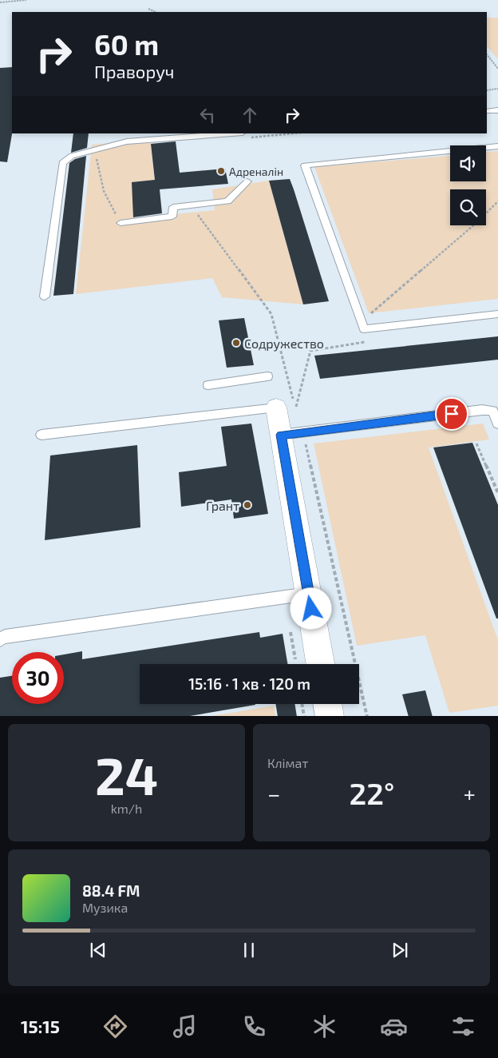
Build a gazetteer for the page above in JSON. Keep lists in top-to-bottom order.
{
  "places": ["Адреналін", "Содружество", "Грант"],
  "page": {
    "turn": ["60 m", "Праворуч"],
    "limit": "30",
    "trip": "15:16 · 1 хв · 120 m",
    "tile": [
      ["24", "km/h"],
      "Клімат"
    ],
    "heat": ["−", "22°", "+"],
    "song": ["88.4 FM", "Музика"],
    "tabs": "15:15"
  }
}
